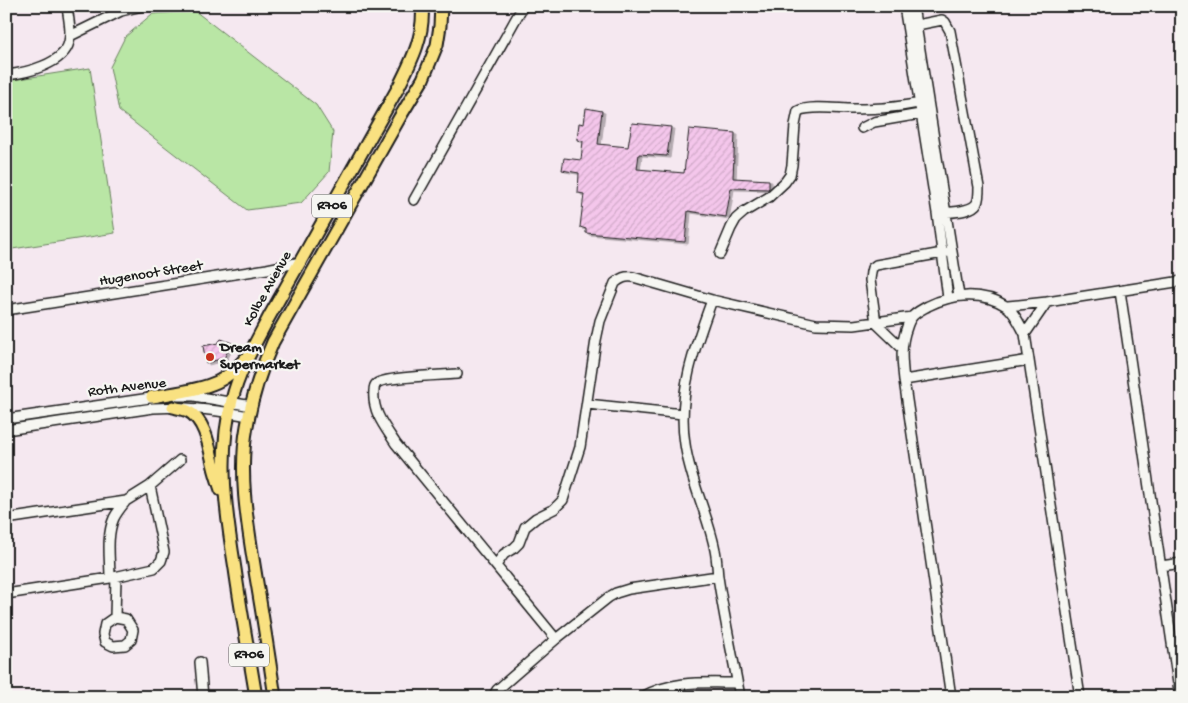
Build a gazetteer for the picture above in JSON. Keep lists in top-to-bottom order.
{
  "streets": {
    "main road": ["R706", "Kolbe Avenue"],
    "street": ["Hugenoot Street", "Roth Avenue"]
  },
  "crossings": [
    ["Hugenoot Street", "Kolbe Avenue"],
    ["Kolbe Avenue", "Roth Avenue"]
  ],
  "places": ["Dream Supermarket"]
}
